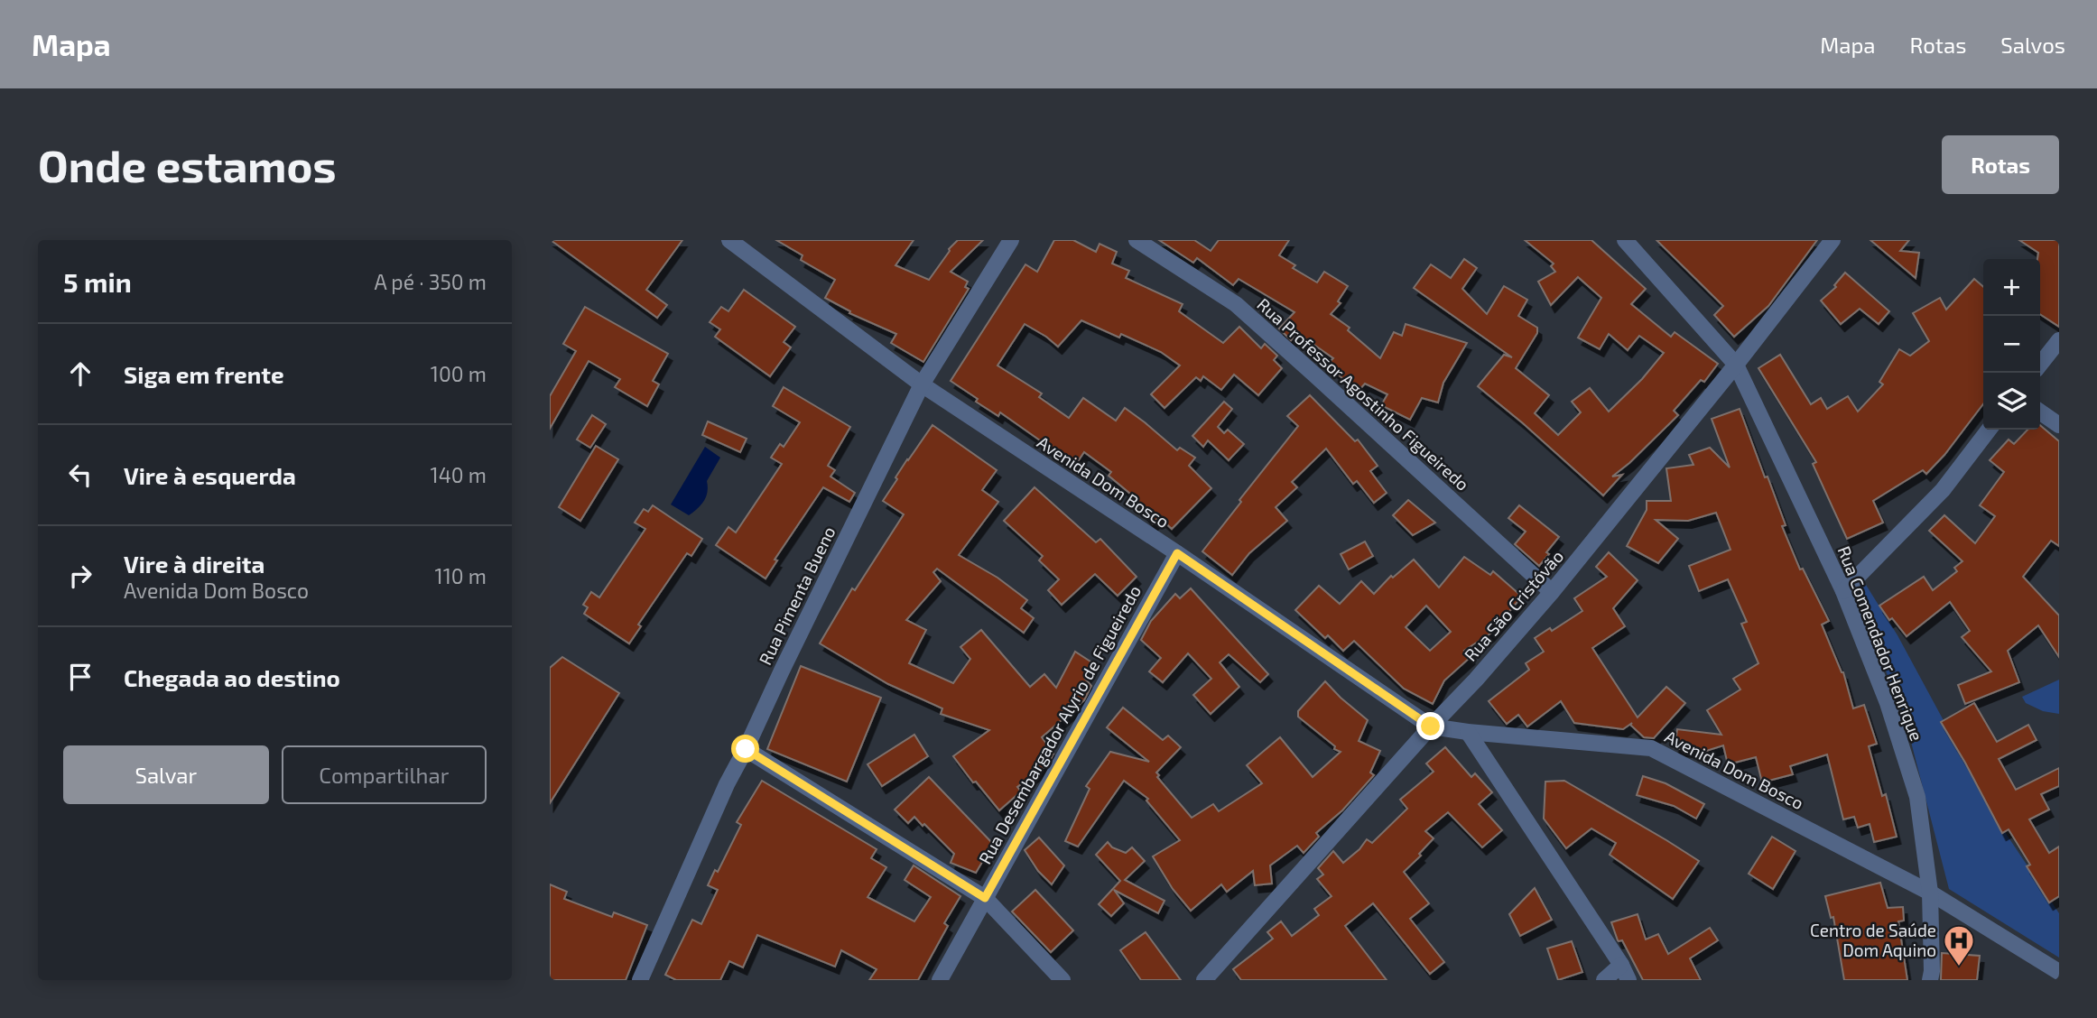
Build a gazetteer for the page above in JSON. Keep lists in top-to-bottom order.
{
  "streets": {
    "street": [
      "Rua Professor Agostinho Figueiredo",
      "Avenida Dom Bosco",
      "Rua Pimenta Bueno",
      "Rua São Cristóvão",
      "Rua Comendador Henrique",
      "Rua Desembargador Alyrio de Figueiredo"
    ]
  },
  "crossings": [
    ["Rua Professor Agostinho Figueiredo", "Rua São Cristóvão"],
    ["Avenida Dom Bosco", "Rua Pimenta Bueno"],
    ["Avenida Dom Bosco", "Rua São Cristóvão"],
    ["Avenida Dom Bosco", "Rua Comendador Henrique"],
    ["Avenida Dom Bosco", "Rua Desembargador Alyrio de Figueiredo"],
    ["Rua São Cristóvão", "Rua Comendador Henrique"]
  ],
  "places": {
    "hospital": ["Centro de Saúde Dom Aquino"]
  },
  "page": {
    "header": "Mapa",
    "nav": ["Mapa", "Rotas", "Salvos"],
    "buttons": [
      "Rotas",
      ["Salvar", "Compartilhar"]
    ],
    "title": "Onde estamos",
    "heading": ["5 min", "A pé · 350 m"],
    "map_buttons": ["+", "−"],
    "list": [
      ["Siga em frente", "100 m"],
      ["Vire à esquerda", "140 m"],
      ["Vire à direita", "Avenida Dom Bosco", "110 m"],
      "Chegada ao destino"
    ]
  }
}
